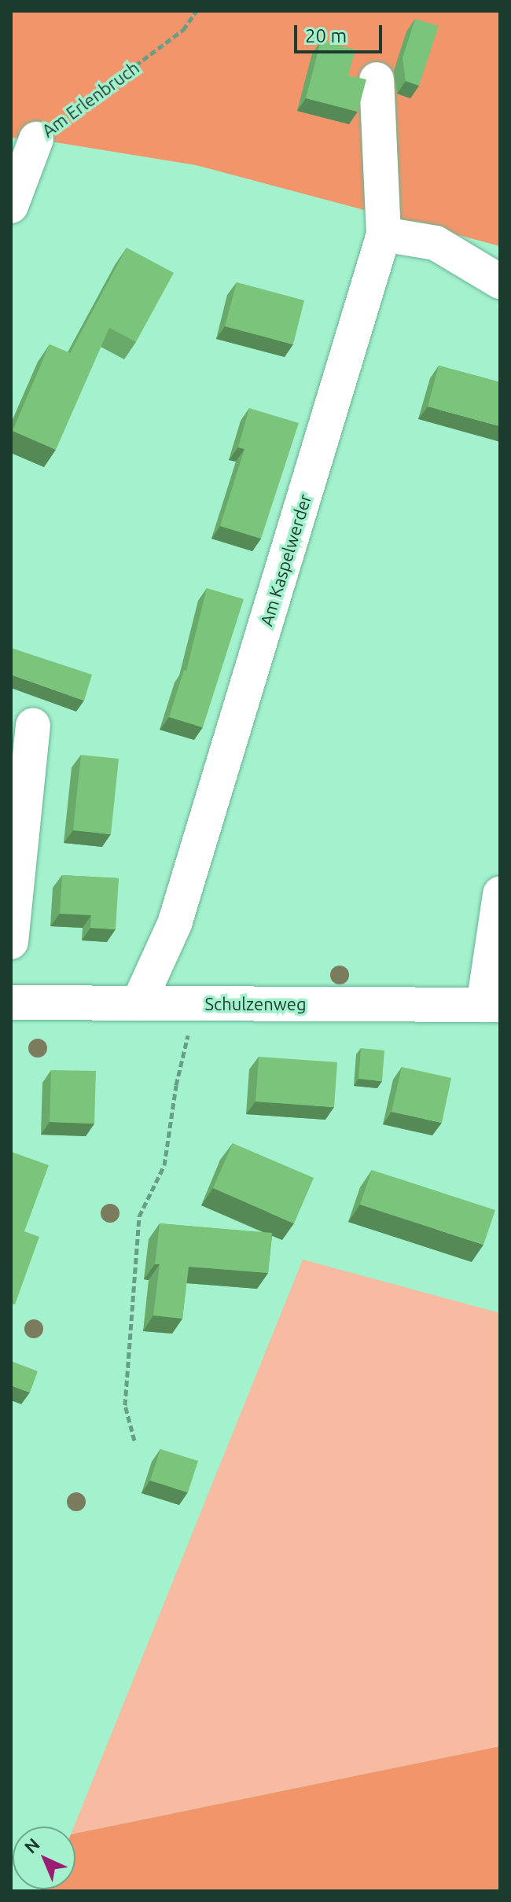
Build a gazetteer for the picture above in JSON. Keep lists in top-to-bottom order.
{
  "streets": {
    "street": ["Am Erlenbruch", "Am Kaspelwerder", "Schulzenweg"]
  },
  "crossings": [
    ["Am Kaspelwerder", "Schulzenweg"]
  ],
  "scale_bar": "20 m",
  "north": "top left"
}
